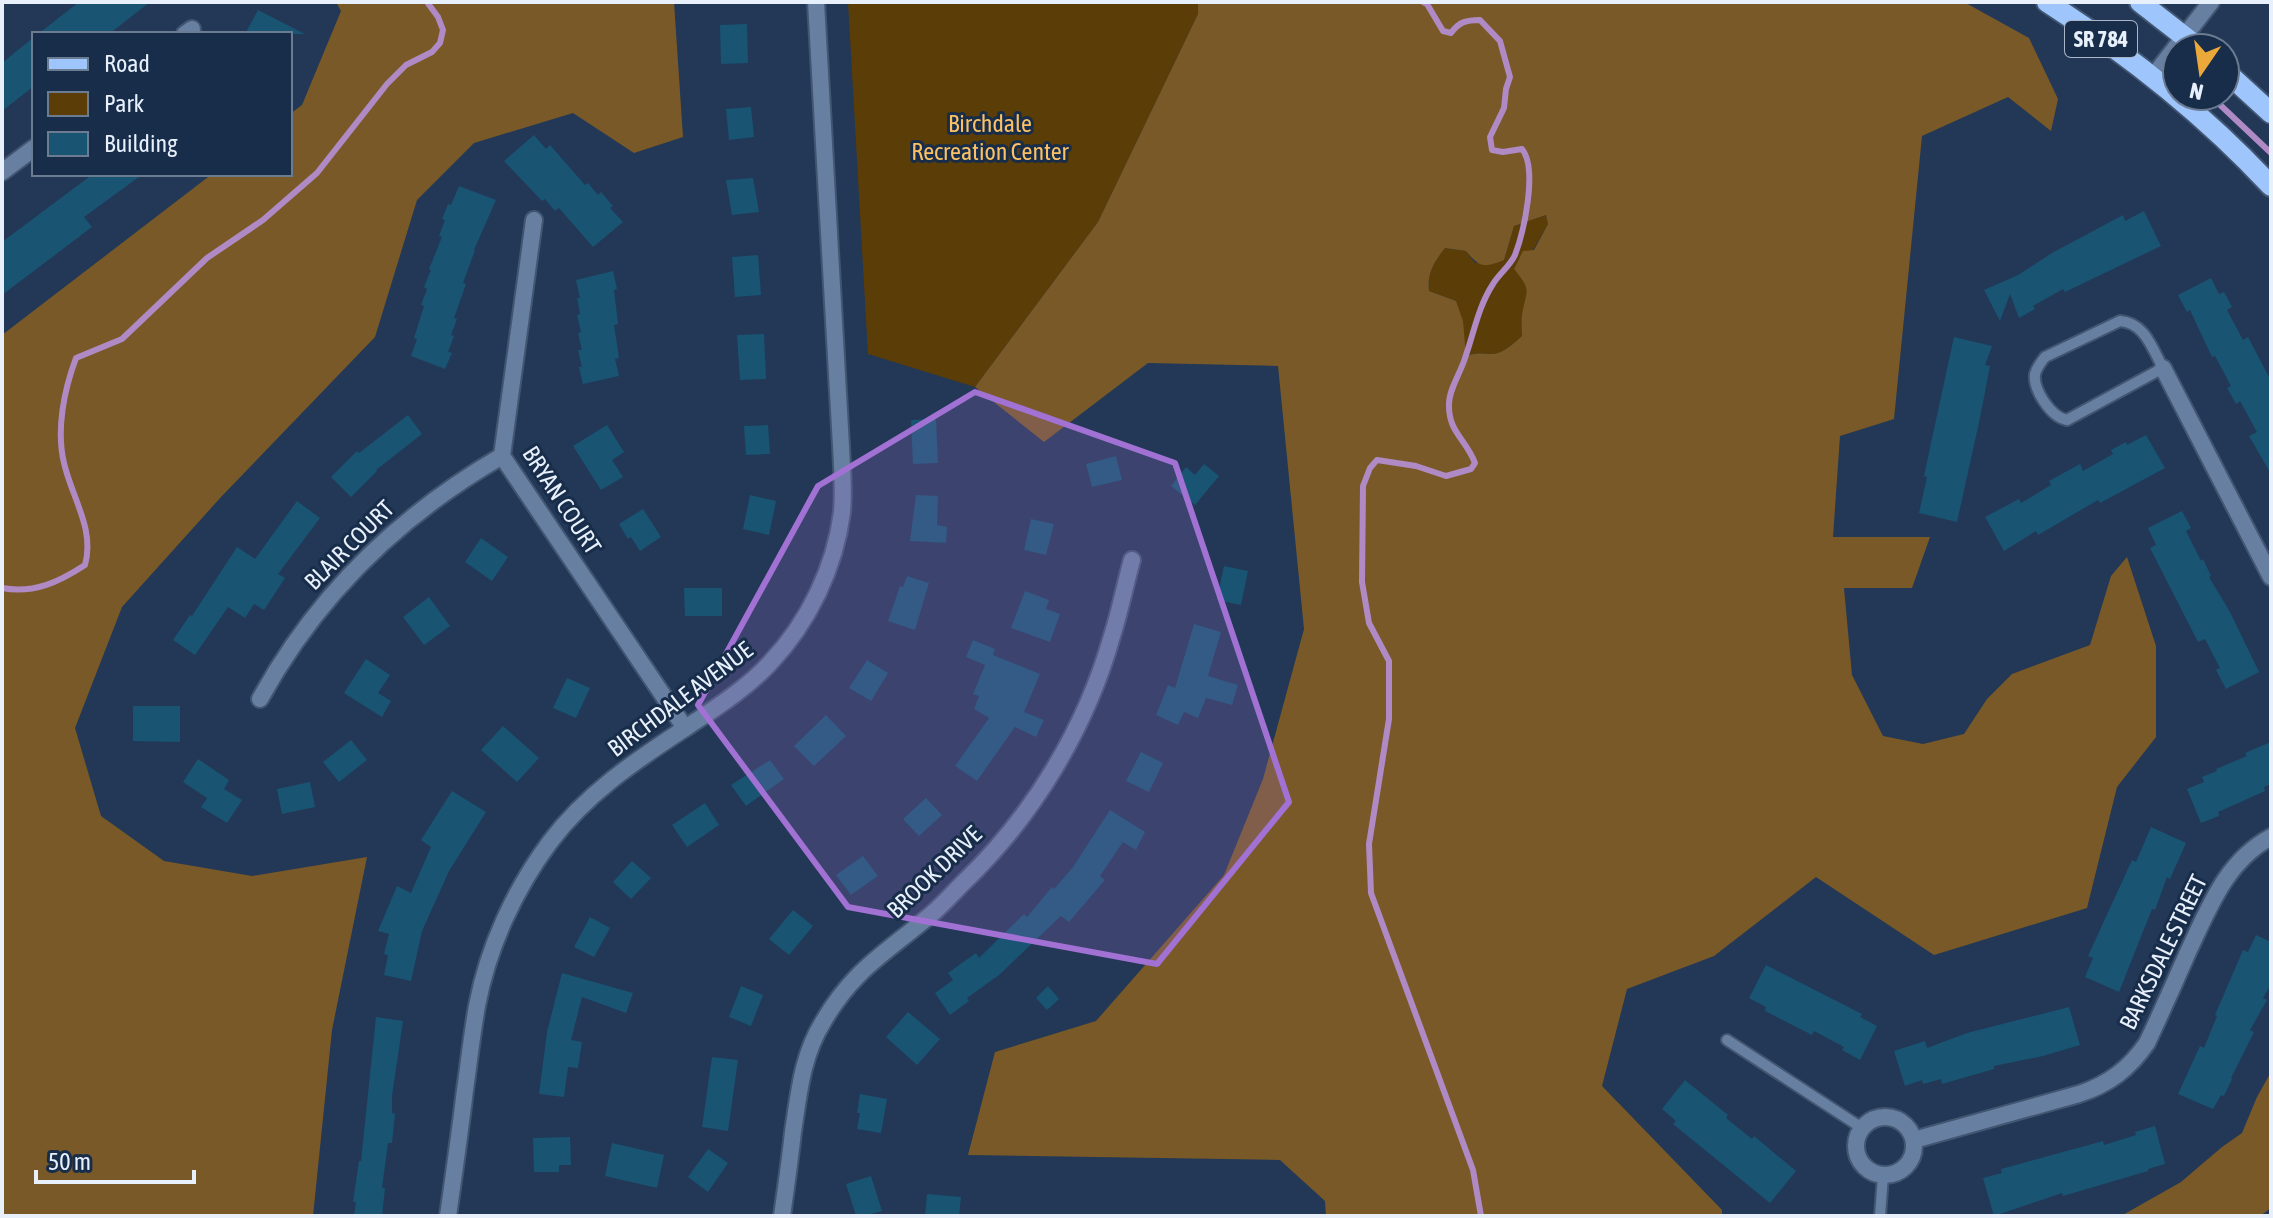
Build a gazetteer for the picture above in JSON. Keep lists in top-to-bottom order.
{
  "streets": {
    "main road": ["SR 784"],
    "street": [
      "BRYAN COURT",
      "BLAIR COURT",
      "BIRCHDALE AVENUE",
      "BROOK DRIVE",
      "BARKSDALE STREET"
    ]
  },
  "crossings": [
    ["BRYAN COURT", "BLAIR COURT"],
    ["BRYAN COURT", "BIRCHDALE AVENUE"]
  ],
  "parks": ["Birchdale Recreation Center"],
  "legend": ["Road", "Park", "Building"],
  "scale_bar": "50 m",
  "north": "bottom"
}
